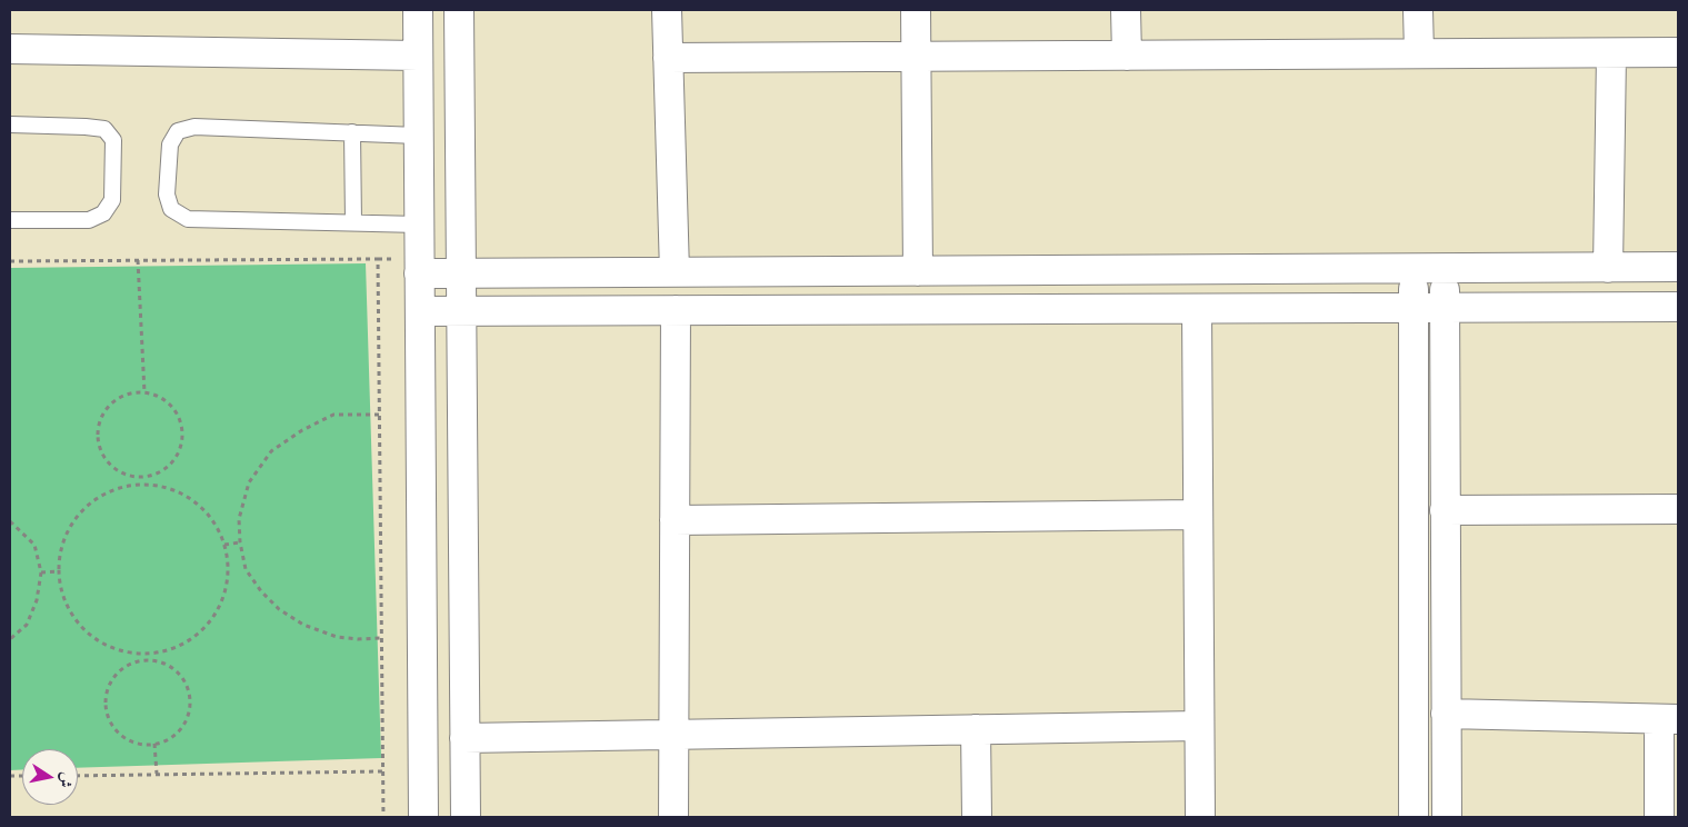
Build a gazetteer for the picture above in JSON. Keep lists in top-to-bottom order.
{
  "north": "right"
}
